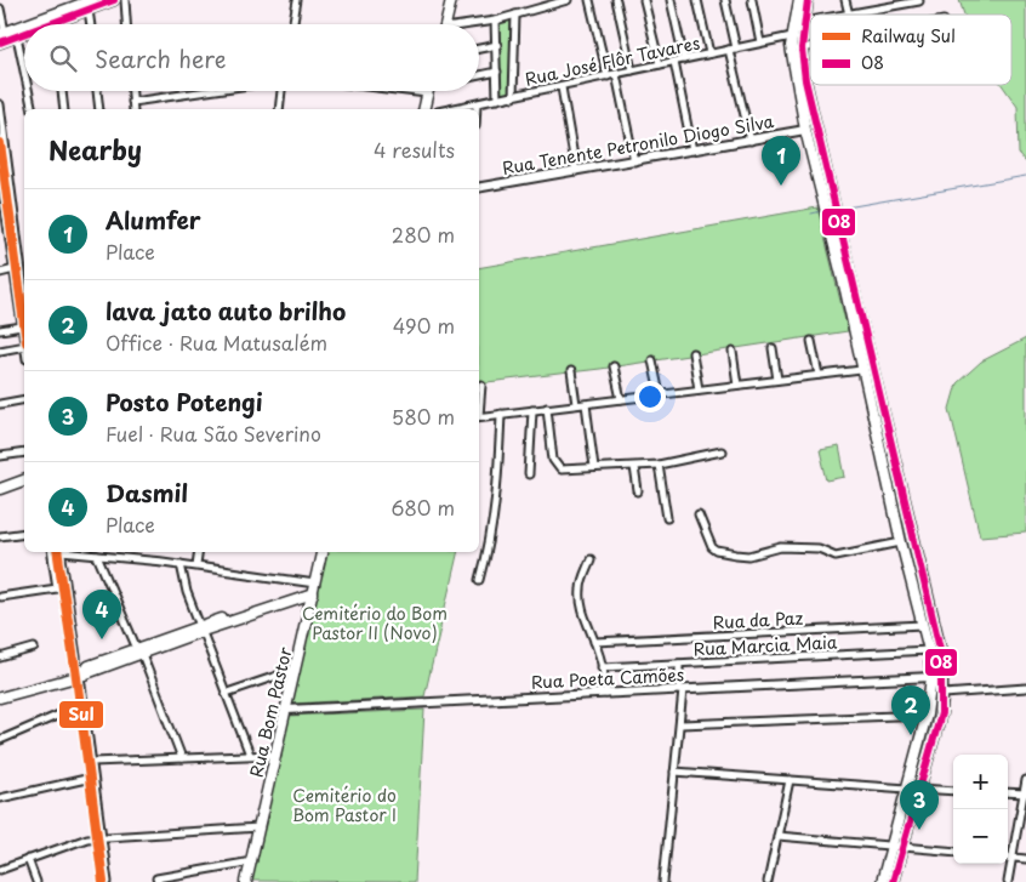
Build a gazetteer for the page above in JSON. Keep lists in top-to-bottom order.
{
  "streets": {
    "main road": ["Rua Bom Pastor"],
    "street": [
      "Rua José Flôr Tavares",
      "Rua Tenente Petronilo Diogo Silva",
      "Rua da Paz",
      "Rua Marcia Maia",
      "Rua Poeta Camões"
    ]
  },
  "crossings": [
    ["Rua Poeta Camões", "Rua Bom Pastor"]
  ],
  "parks": ["Cemitério do Bom Pastor II (Novo)", "Cemitério do Bom Pastor I"],
  "lines": ["transit line 08", "rail line Sul"],
  "legend": ["Railway Sul", "08"],
  "page": {
    "search": "Search here",
    "heading": ["Nearby", "4 results"],
    "pins": [
      "1",
      "4",
      "2",
      "3"
    ],
    "list": [
      {
        "mark": "1",
        "name": "Alumfer",
        "note": "Place",
        "value": "280 m"
      },
      {
        "mark": "2",
        "name": "lava jato auto brilho",
        "note": "Office · Rua Matusalém",
        "value": "490 m"
      },
      {
        "mark": "3",
        "name": "Posto Potengi",
        "note": "Fuel · Rua São Severino",
        "value": "580 m"
      },
      {
        "mark": "4",
        "name": "Dasmil",
        "note": "Place",
        "value": "680 m"
      }
    ],
    "map_buttons": ["+", "−"]
  }
}
